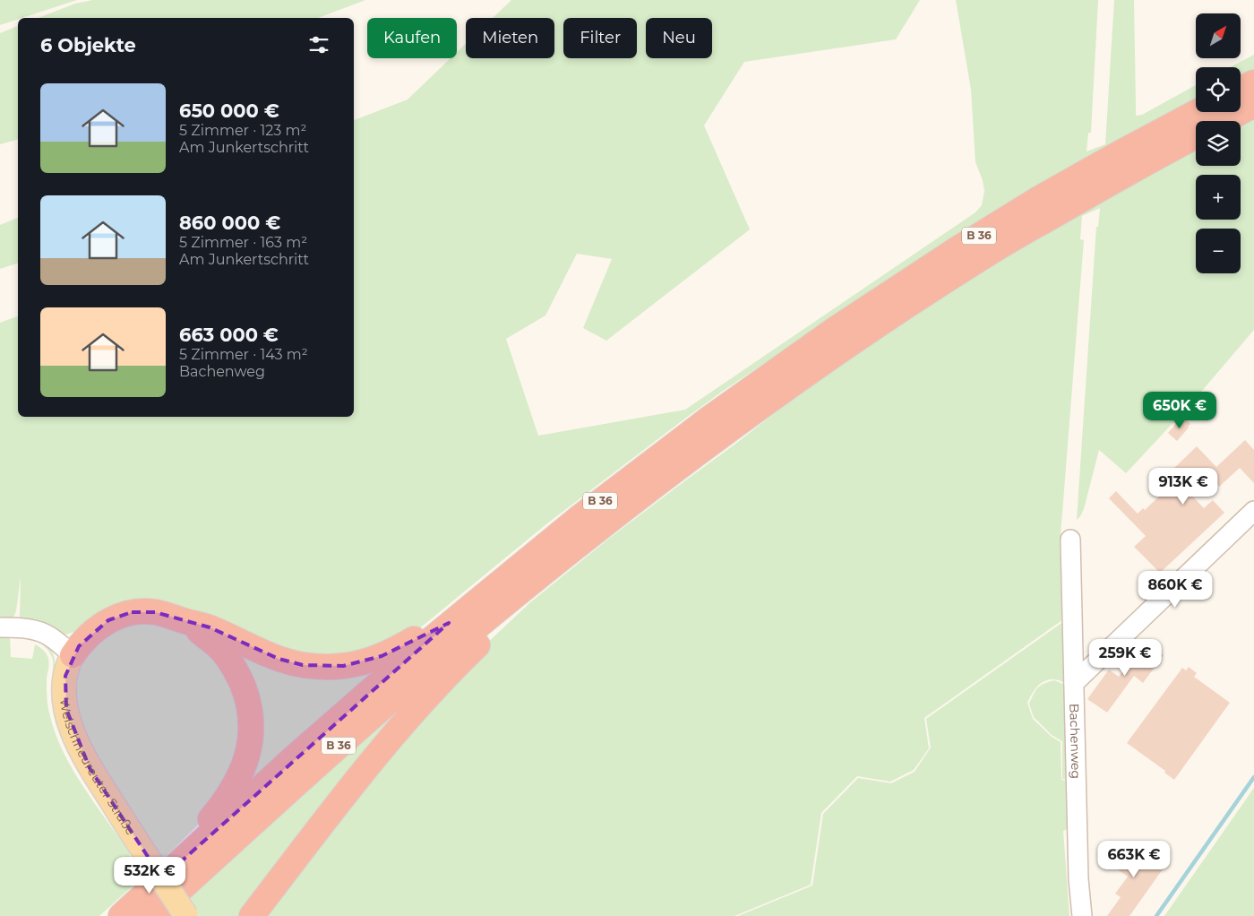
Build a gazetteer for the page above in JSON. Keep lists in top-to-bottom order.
{
  "streets": {
    "highway": ["B 36"],
    "main road": ["Welschneureuter Straße"],
    "street": ["Bachenweg"]
  },
  "north": "top right",
  "page": {
    "map_buttons": ["+", "−"],
    "chip": [
      "Kaufen",
      "Mieten",
      "Filter",
      "Neu"
    ],
    "heading": "6 Objekte",
    "list": [
      {
        "name": "650 000 €",
        "note": "5 Zimmer · 123 m² · Am Junkertschritt"
      },
      {
        "name": "860 000 €",
        "note": "5 Zimmer · 163 m² · Am Junkertschritt"
      },
      {
        "name": "663 000 €",
        "note": "5 Zimmer · 143 m² · Bachenweg"
      }
    ],
    "price": [
      "650K €",
      "913K €",
      "860K €",
      "259K €",
      "663K €",
      "532K €"
    ]
  }
}
